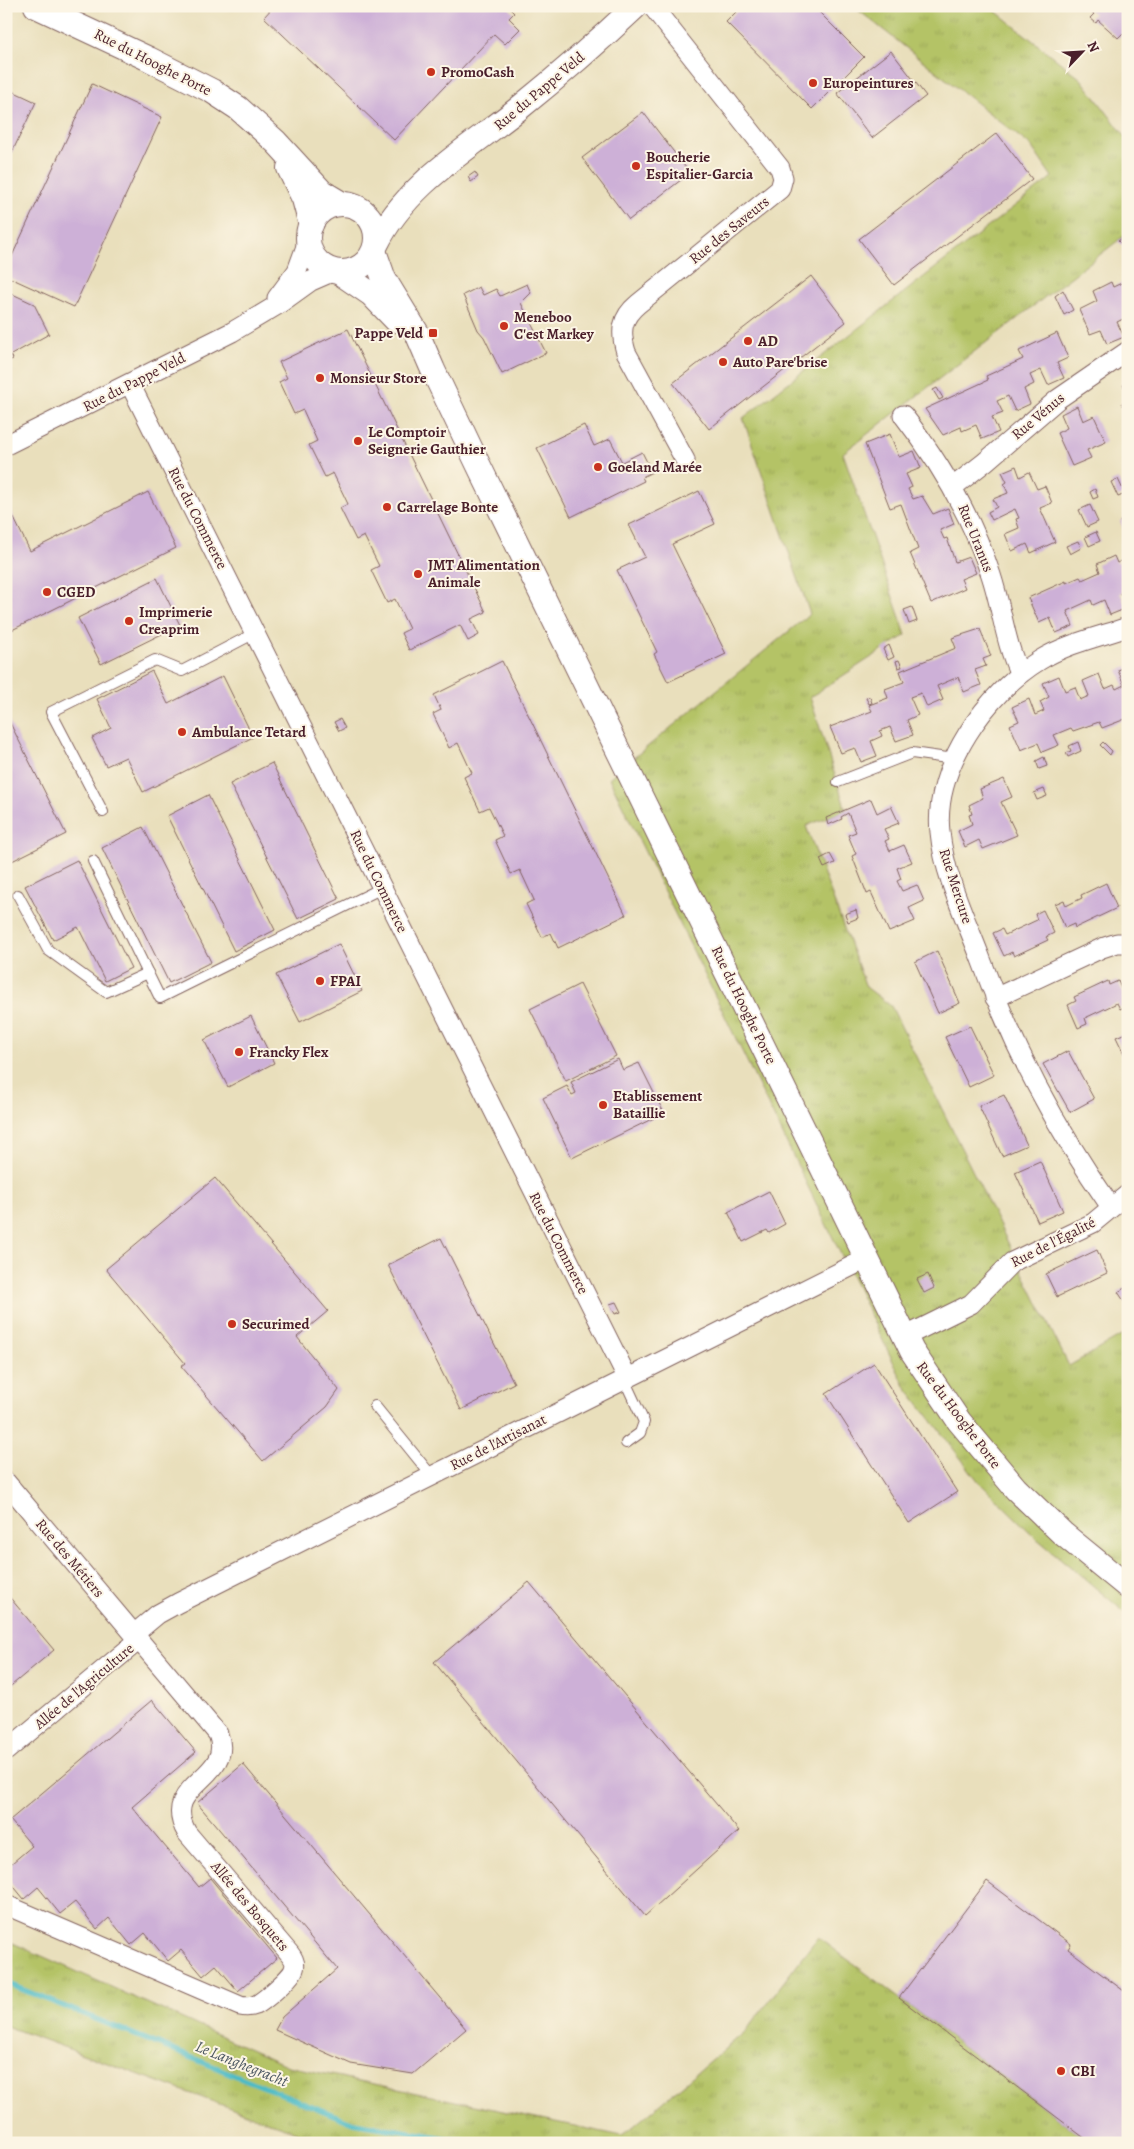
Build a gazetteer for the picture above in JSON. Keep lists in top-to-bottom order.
{
  "streets": {
    "street": [
      "Rue du Hooghe Porte",
      "Rue du Pappe Veld",
      "Rue des Saveurs",
      "Rue Vénus",
      "Rue du Commerce",
      "Rue Uranus",
      "Rue Mercure",
      "Rue de l'Égalité",
      "Rue de l'Artisanat",
      "Rue des Métiers",
      "Allée de l'Agriculture",
      "Allée des Bosquets"
    ]
  },
  "crossings": [
    ["Rue du Hooghe Porte", "Rue du Pappe Veld"],
    ["Rue du Hooghe Porte", "Rue de l'Égalité"],
    ["Rue du Hooghe Porte", "Rue de l'Artisanat"],
    ["Rue du Pappe Veld", "Rue du Commerce"],
    ["Rue Vénus", "Rue Uranus"],
    ["Rue du Commerce", "Rue de l'Artisanat"],
    ["Rue Uranus", "Rue Mercure"],
    ["Rue Mercure", "Rue de l'Égalité"],
    ["Rue de l'Artisanat", "Rue des Métiers"],
    ["Rue de l'Artisanat", "Allée de l'Agriculture"],
    ["Rue de l'Artisanat", "Allée des Bosquets"],
    ["Rue des Métiers", "Allée de l'Agriculture"],
    ["Rue des Métiers", "Allée des Bosquets"],
    ["Allée de l'Agriculture", "Allée des Bosquets"]
  ],
  "water": ["Le Langhegracht"],
  "places": {
    "other": [
      "PromoCash",
      "Europeintures",
      "Boucherie Espitalier-Garcia",
      "Meneboo C'est Markey",
      "AD",
      "Auto Pare'brise",
      "Monsieur Store",
      "Le Comptoir Seignerie Gauthier",
      "Goeland Marée",
      "Carrelage Bonte",
      "JMT Alimentation Animale",
      "CGED",
      "Imprimerie Creaprim",
      "Ambulance Tetard",
      "FPAI",
      "Francky Flex",
      "Etablissement Bataillie",
      "Securimed",
      "CBI"
    ],
    "transit": ["Pappe Veld"]
  },
  "north": "top right"
}
